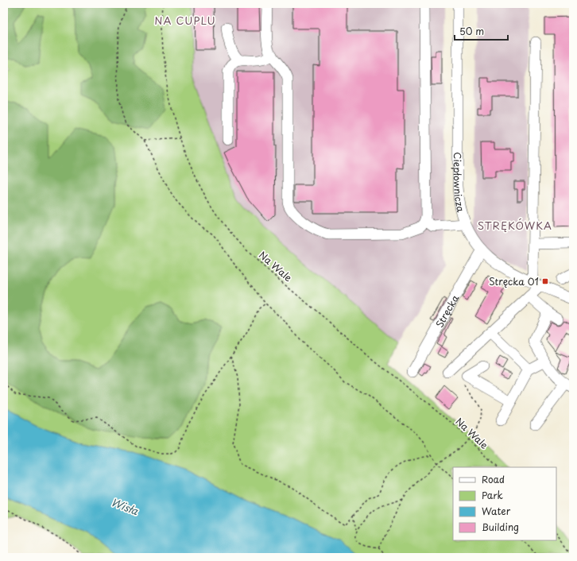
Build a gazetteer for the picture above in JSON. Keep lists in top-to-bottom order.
{
  "streets": {
    "street": ["Ciepłownicza", "Stręcka"],
    "path": ["Na Wale"]
  },
  "crossings": [
    ["Ciepłownicza", "Stręcka"]
  ],
  "districts": ["NA CUPLU", "STRĘKÓWKA"],
  "water": ["Wisła"],
  "places": {
    "transit": ["Stręcka 01"]
  },
  "legend": [
    "Road",
    "Park",
    "Water",
    "Building"
  ],
  "scale_bar": "50 m"
}
